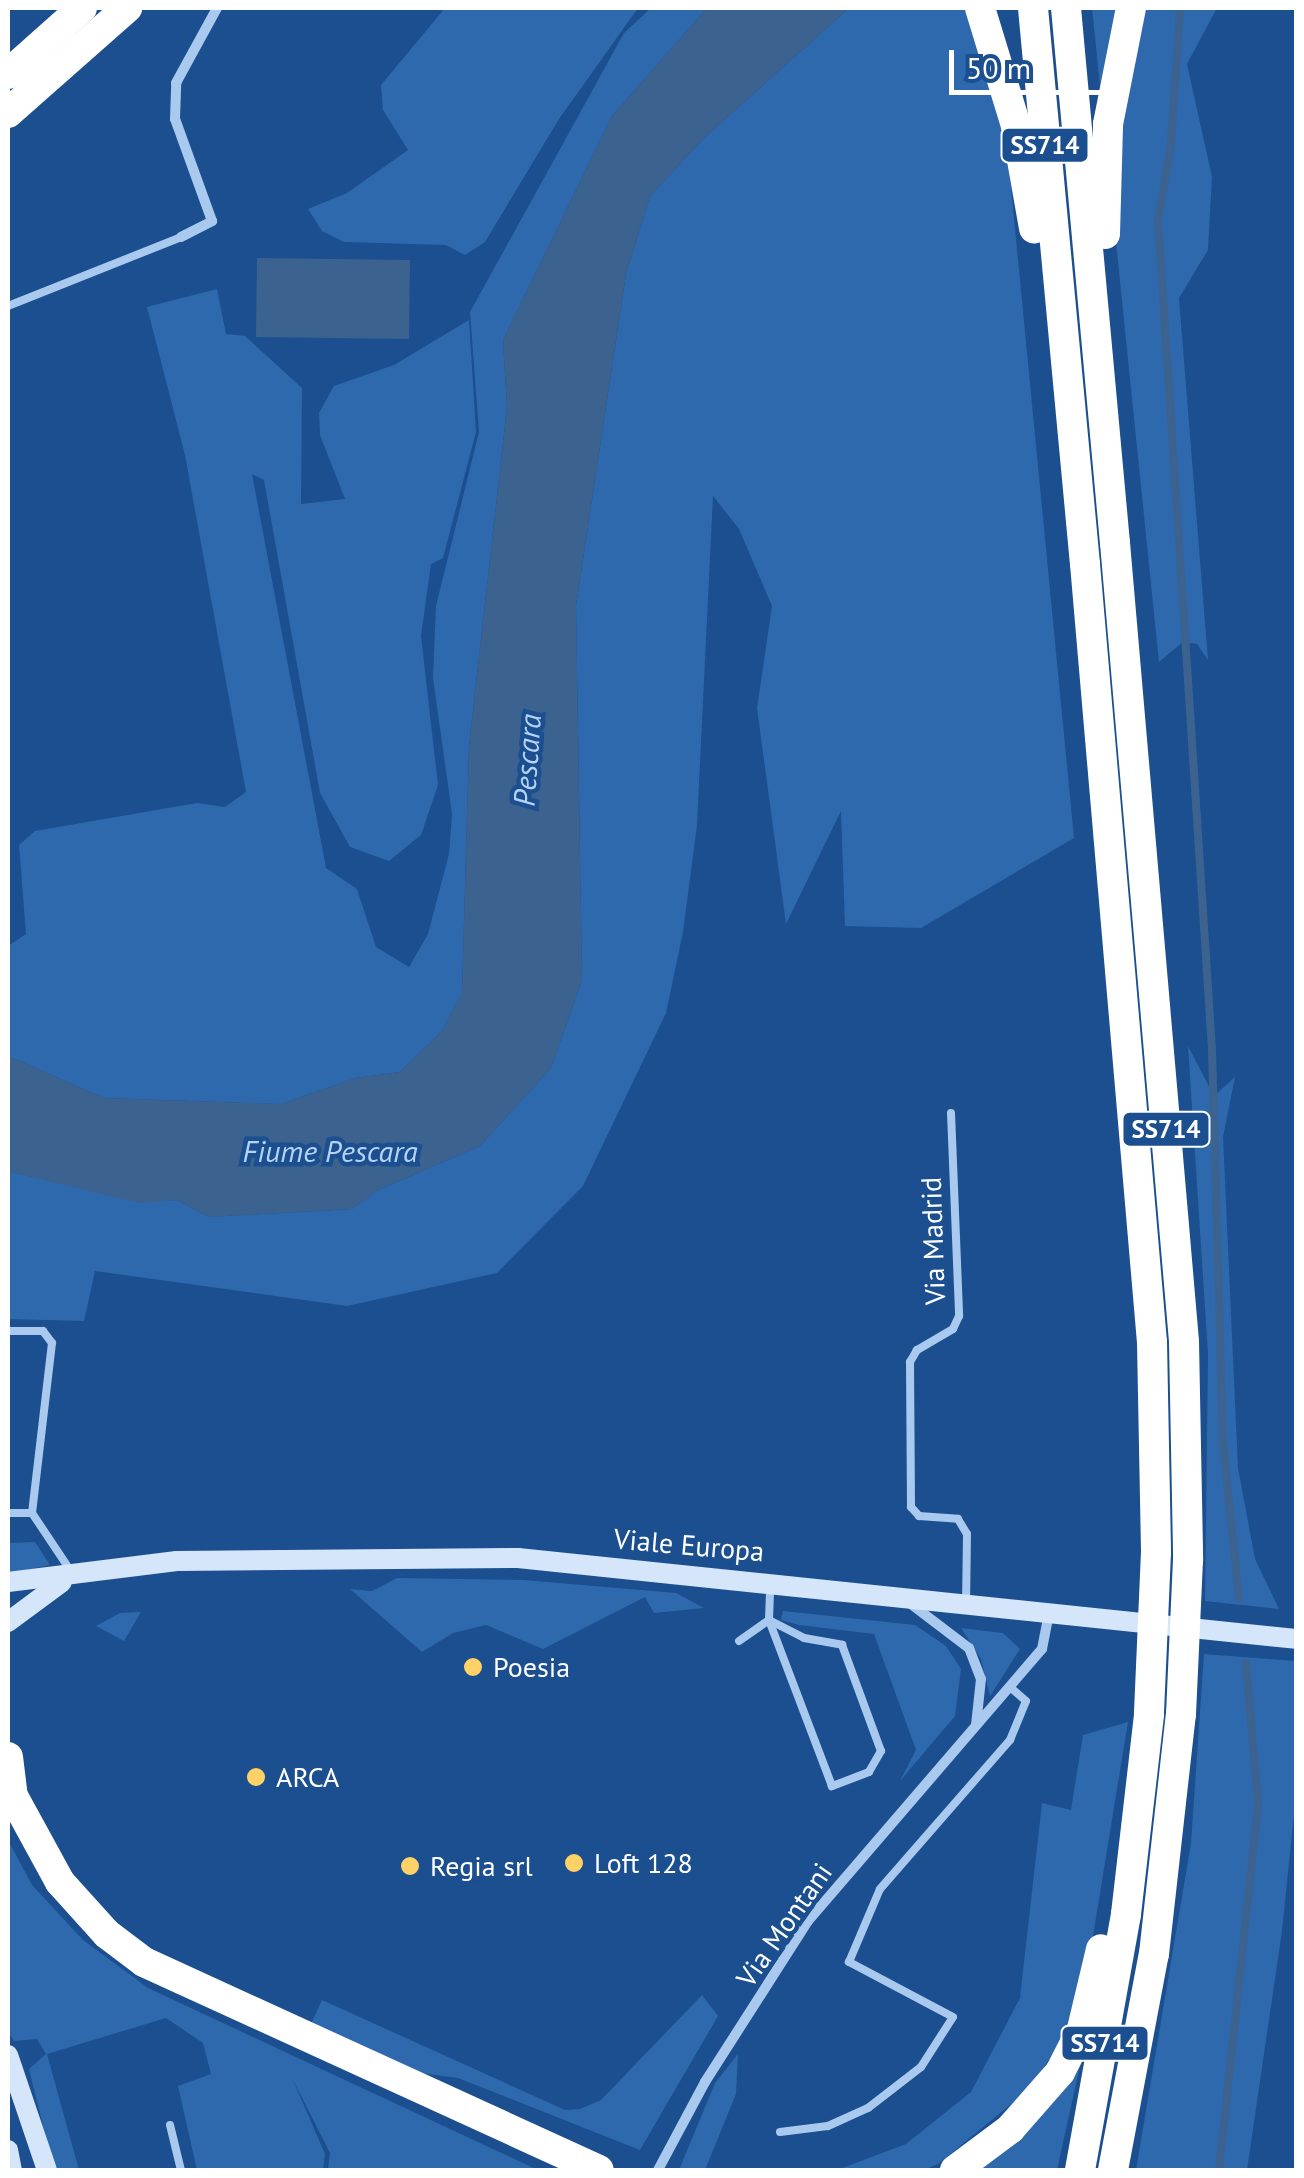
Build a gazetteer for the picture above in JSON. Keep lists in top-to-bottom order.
{
  "streets": {
    "highway": ["SS714"],
    "main road": ["Viale Europa"],
    "street": ["Via Montani"],
    "lane": ["Via Madrid"]
  },
  "crossings": [
    ["Via Madrid", "Viale Europa"],
    ["Viale Europa", "Via Montani"]
  ],
  "water": ["Pescara", "Fiume Pescara"],
  "places": [
    "Poesia",
    "ARCA",
    "Loft 128",
    "Regia srl"
  ],
  "scale_bar": "50 m"
}
